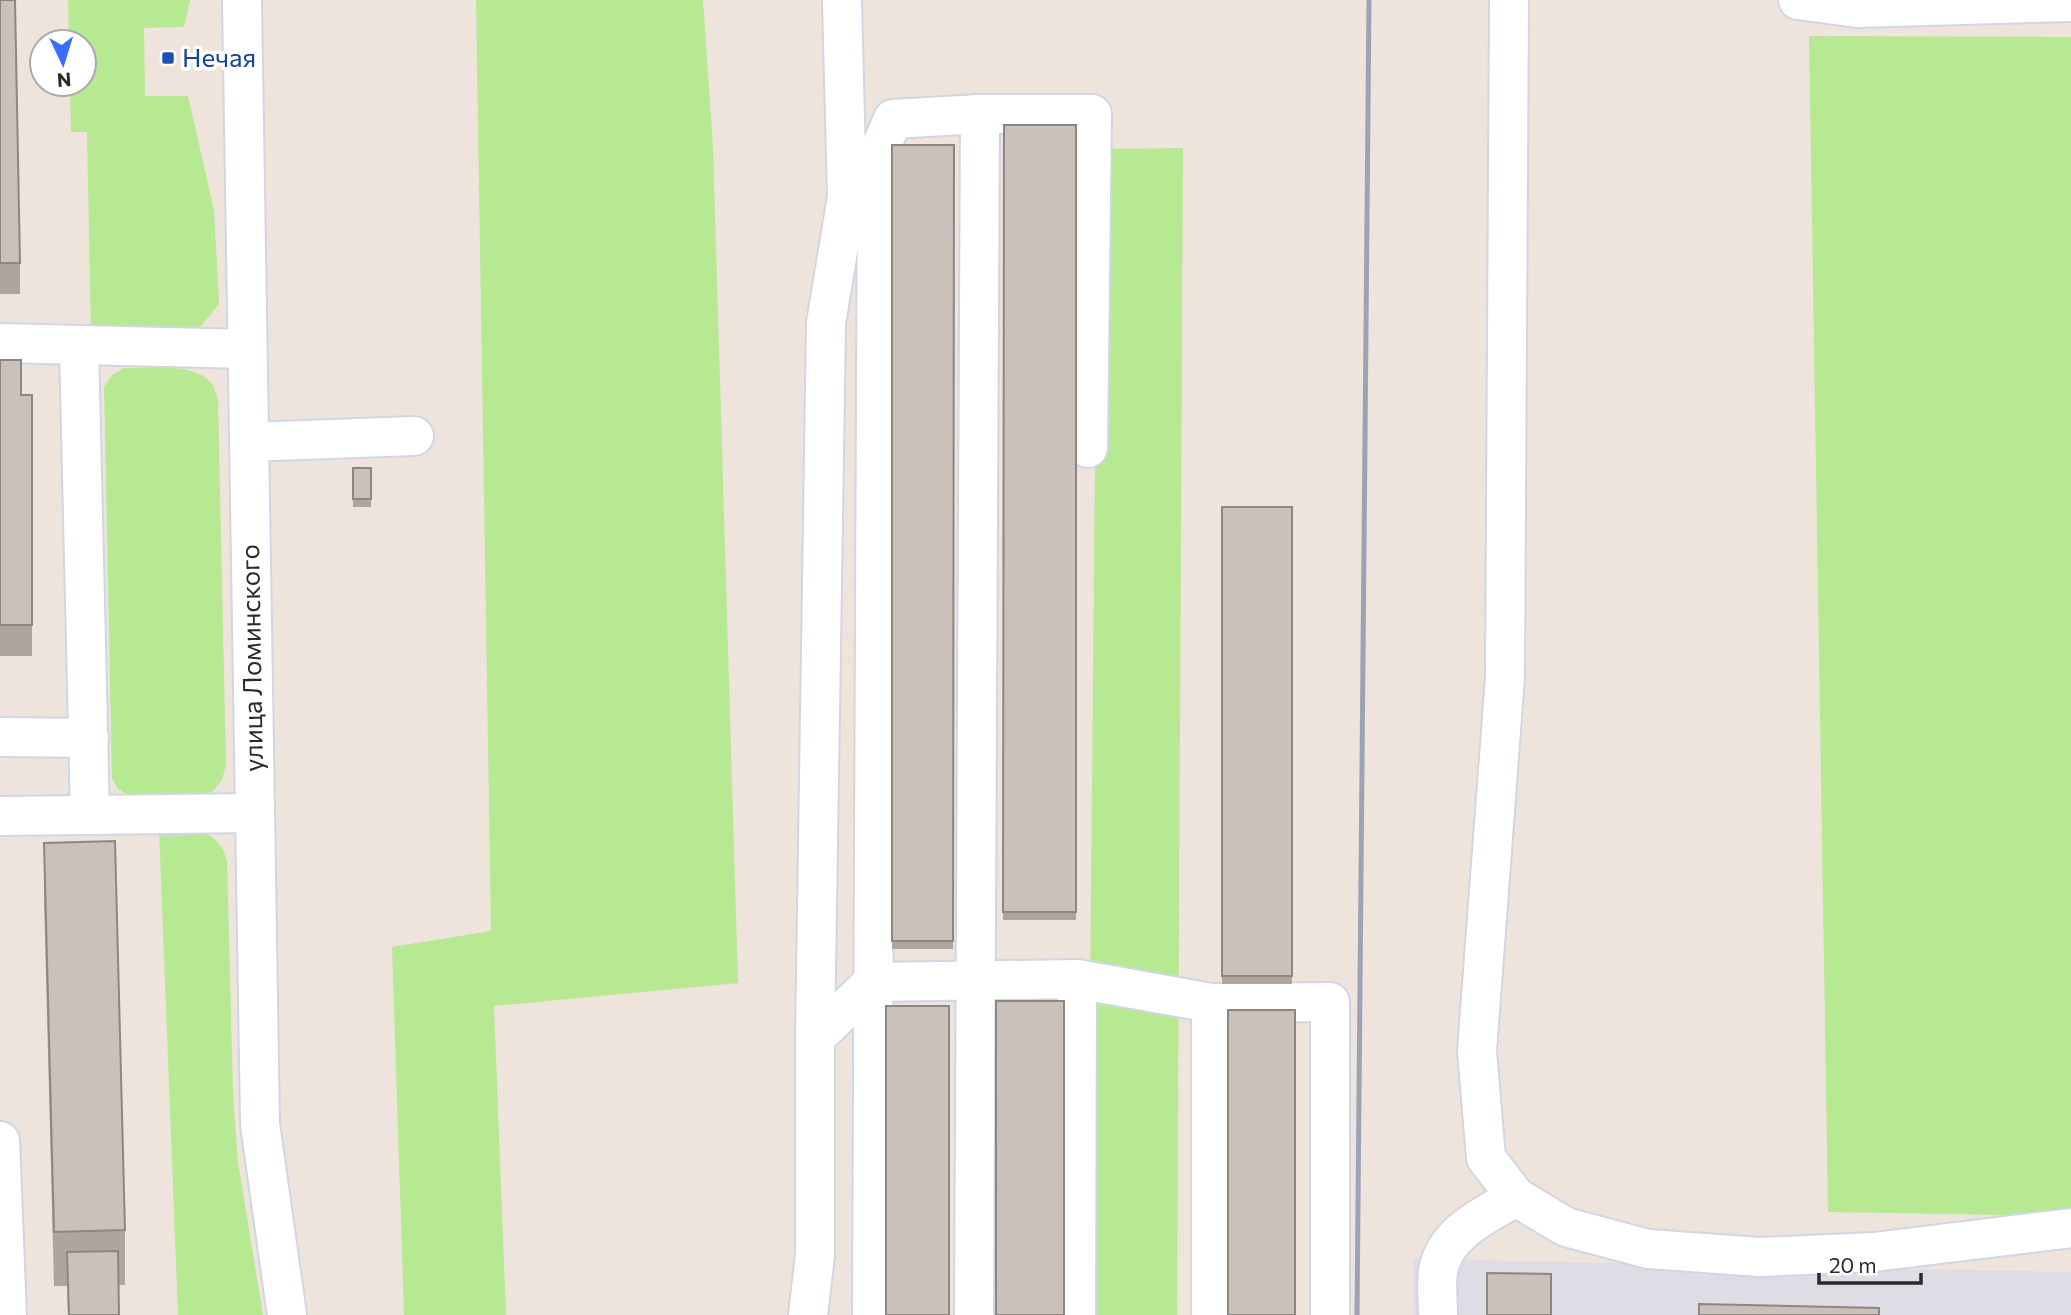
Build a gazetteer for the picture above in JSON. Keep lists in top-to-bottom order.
{
  "streets": {
    "street": ["улица Ломинского"]
  },
  "places": {
    "transit": ["Нечая"]
  },
  "scale_bar": "20 m",
  "north": "bottom"
}
